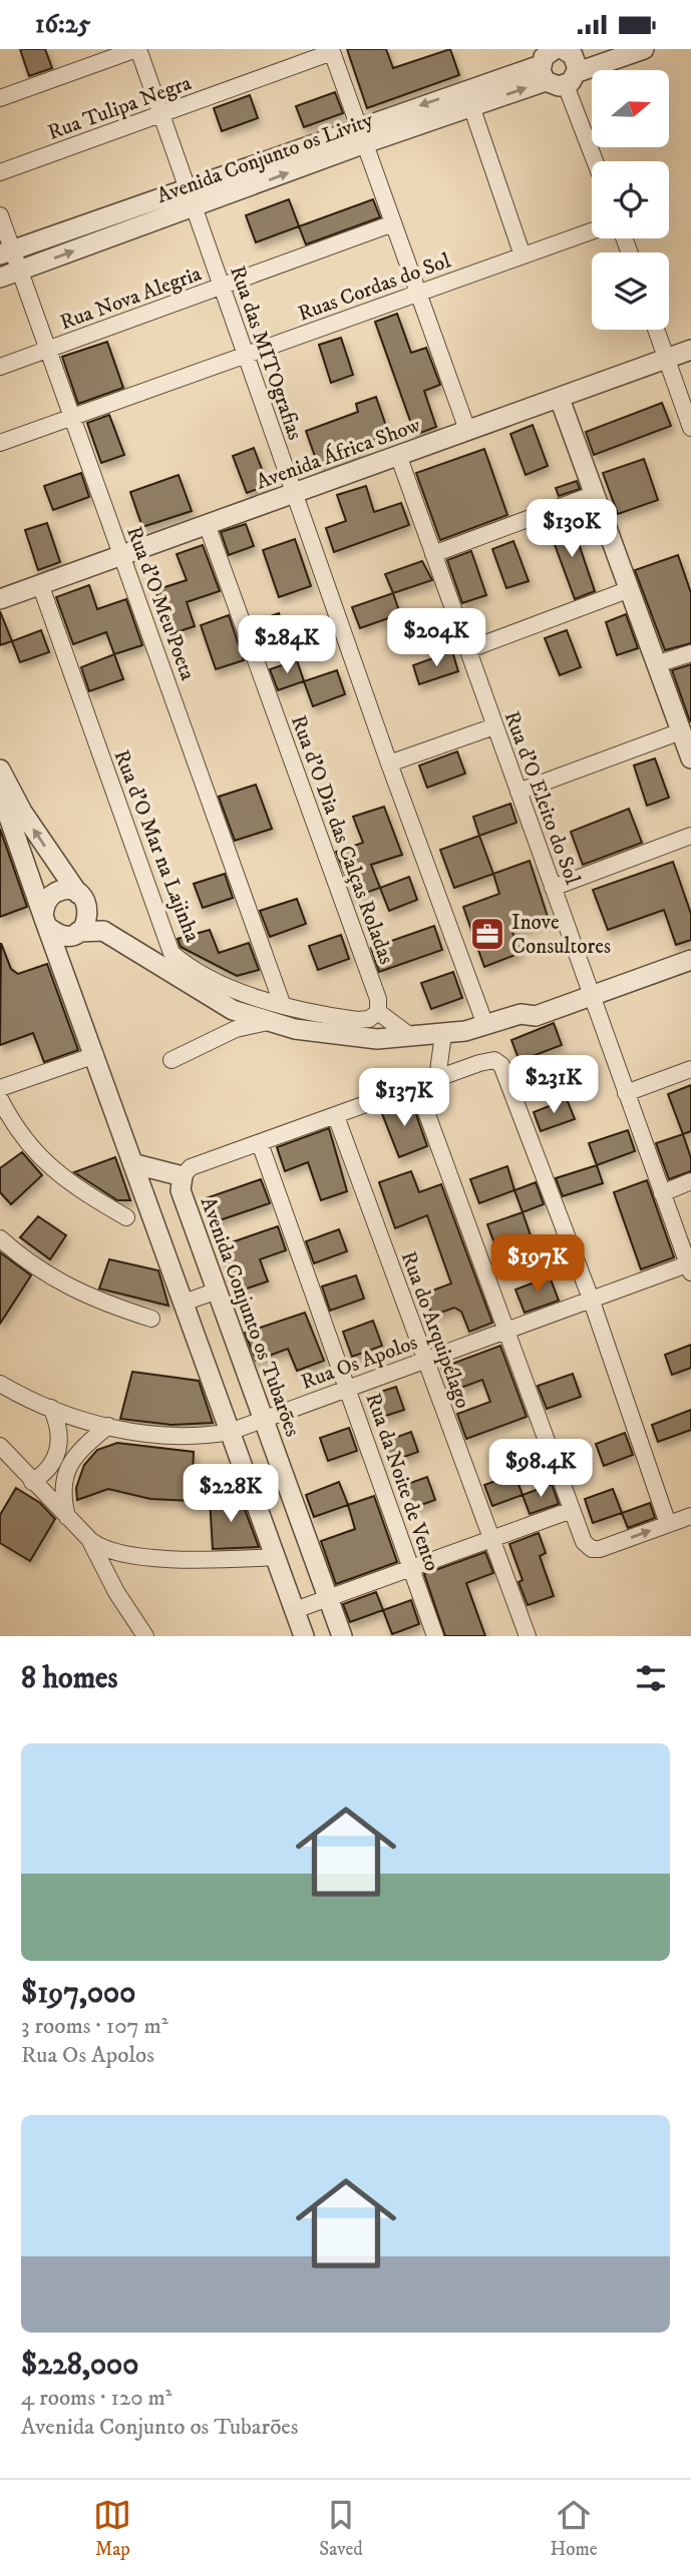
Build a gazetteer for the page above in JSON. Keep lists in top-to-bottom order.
{
  "streets": {
    "street": [
      "Rua Tulipa Negra",
      "Avenida Conjunto os Livity",
      "Ruas Cordas do Sol",
      "Rua Nova Alegria",
      "Rua das MITOgrafias",
      "Avenida África Show",
      "Rua d'O Meu Poeta",
      "Rua d'O Eleito do Sol",
      "Rua d'O Dia das Calças Roladas",
      "Rua d'O Mar na Lajinha",
      "Avenida Conjunto os Tubarões",
      "Rua do Arquipélago",
      "Rua Os Apolos",
      "Rua da Noite de Vento"
    ]
  },
  "crossings": [
    ["Rua Tulipa Negra", "Rua das MITOgrafias"],
    ["Avenida Conjunto os Livity", "Rua das MITOgrafias"],
    ["Avenida Conjunto os Livity", "Rua d'O Meu Poeta"],
    ["Ruas Cordas do Sol", "Rua das MITOgrafias"],
    ["Ruas Cordas do Sol", "Rua d'O Meu Poeta"],
    ["Rua Nova Alegria", "Rua das MITOgrafias"],
    ["Rua Nova Alegria", "Rua d'O Meu Poeta"],
    ["Rua das MITOgrafias", "Avenida África Show"],
    ["Avenida África Show", "Rua d'O Meu Poeta"],
    ["Avenida África Show", "Rua d'O Eleito do Sol"],
    ["Avenida África Show", "Rua d'O Dia das Calças Roladas"],
    ["Avenida África Show", "Rua d'O Mar na Lajinha"],
    ["Rua d'O Meu Poeta", "Rua d'O Mar na Lajinha"],
    ["Rua d'O Eleito do Sol", "Rua Os Apolos"],
    ["Rua d'O Dia das Calças Roladas", "Rua d'O Mar na Lajinha"],
    ["Avenida Conjunto os Tubarões", "Rua Os Apolos"],
    ["Rua do Arquipélago", "Rua Os Apolos"],
    ["Rua Os Apolos", "Rua da Noite de Vento"]
  ],
  "places": {
    "office": ["Inove Consultores"]
  },
  "north": "right",
  "page": {
    "status": "16:25",
    "price": [
      "$130K",
      "$204K",
      "$284K",
      "$231K",
      "$137K",
      "$197K",
      "$98.4K",
      "$228K"
    ],
    "heading": "8 homes",
    "list": [
      {
        "name": "$197,000",
        "note": "3 rooms · 107 m² · Rua Os Apolos"
      },
      {
        "name": "$228,000",
        "note": "4 rooms · 120 m² · Avenida Conjunto os Tubarões"
      }
    ],
    "tabs": ["Map", "Saved", "Home"]
  }
}
